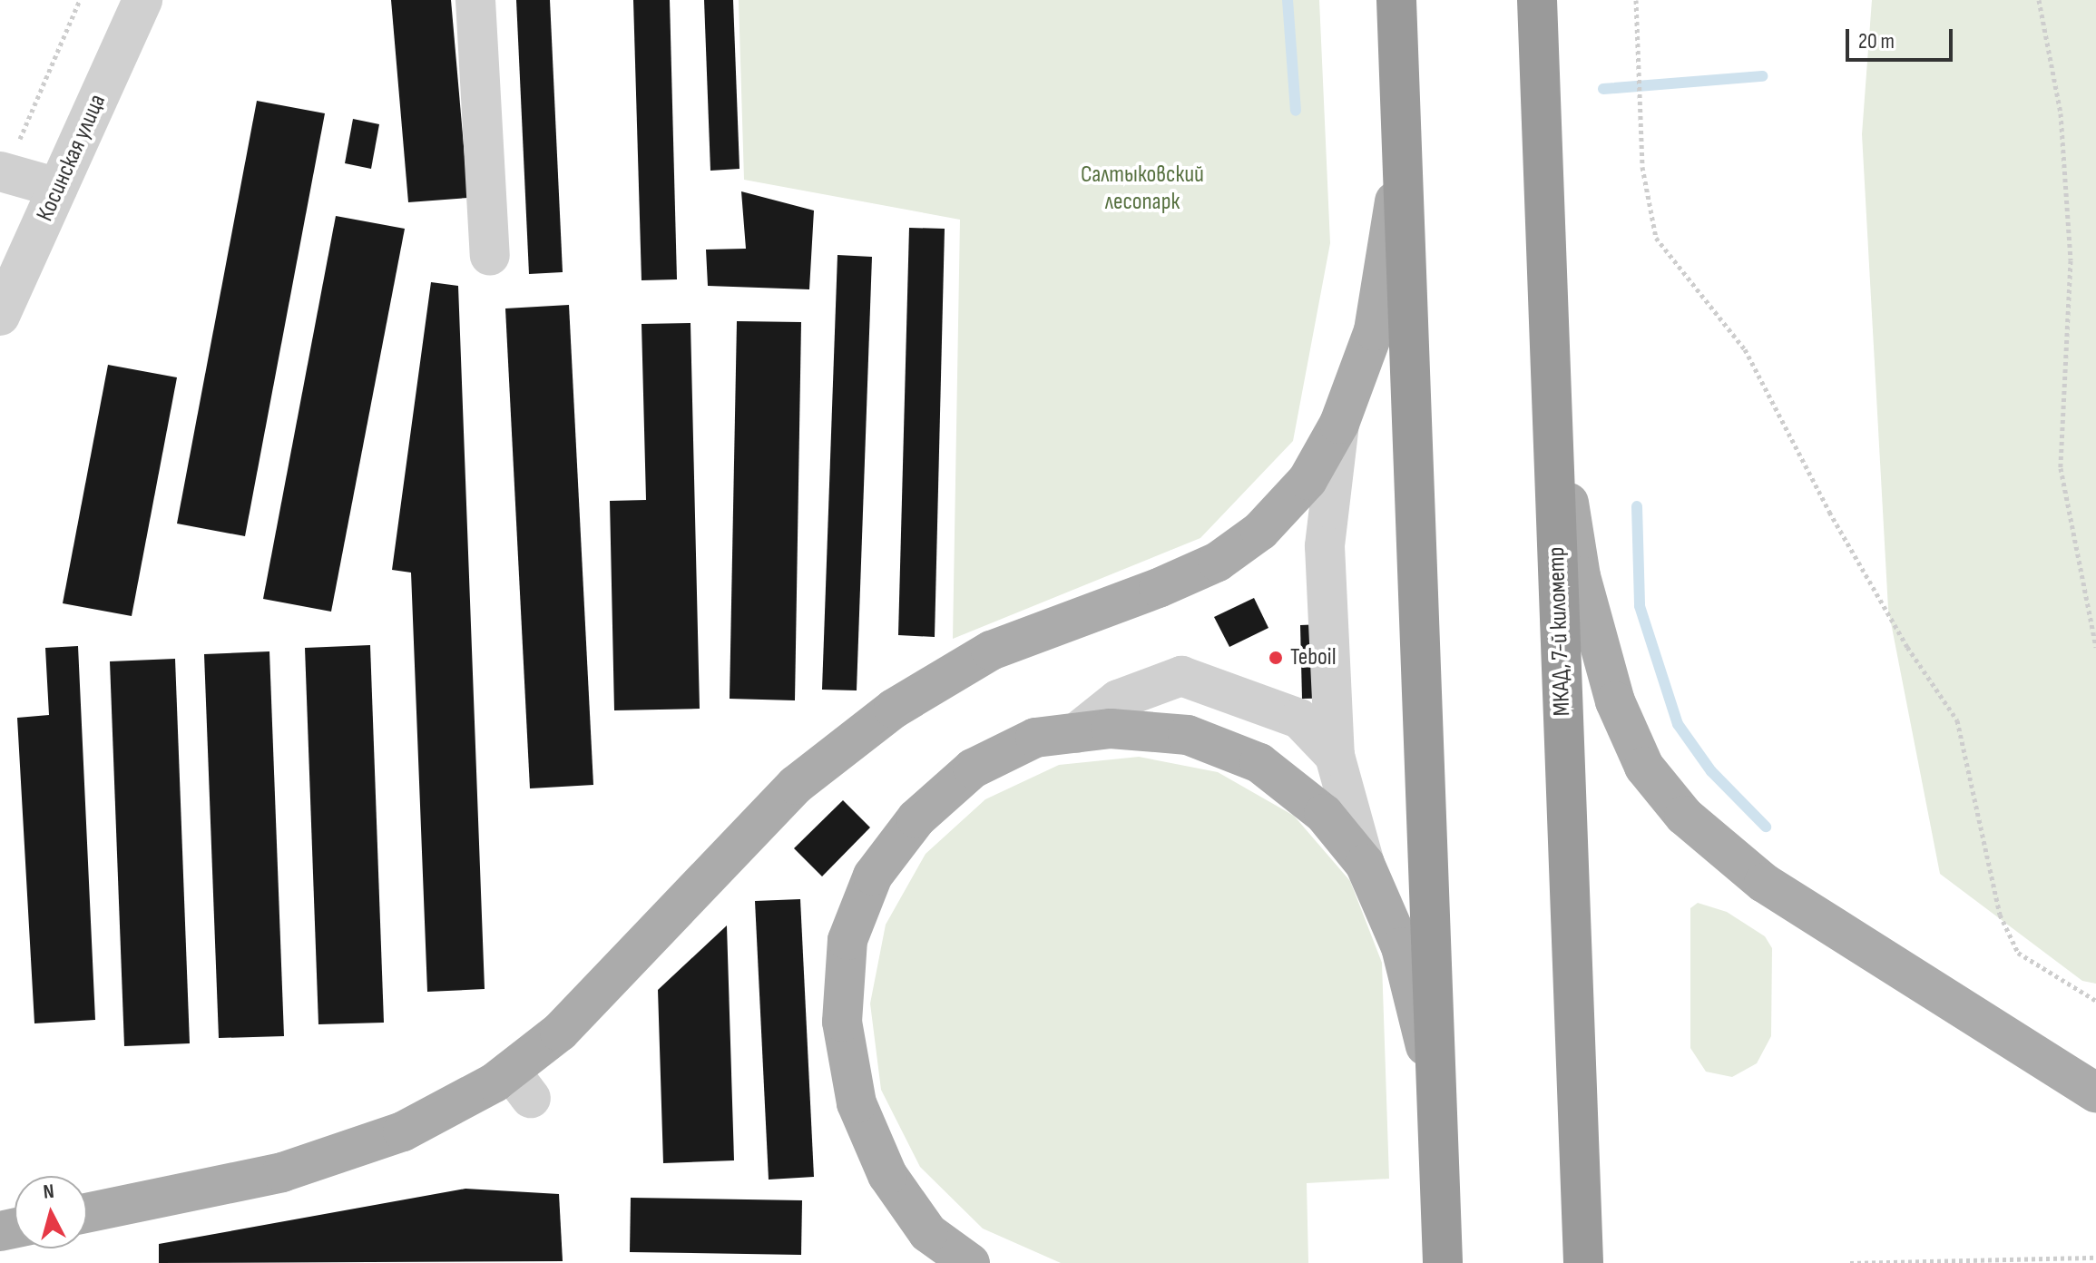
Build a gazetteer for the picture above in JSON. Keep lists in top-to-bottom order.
{
  "streets": {
    "highway": ["МКАД, 7-й километр"],
    "street": ["Косинская улица"]
  },
  "parks": ["Салтыковский лесопарк"],
  "places": ["Teboil"],
  "scale_bar": "20 m",
  "north": "top"
}
